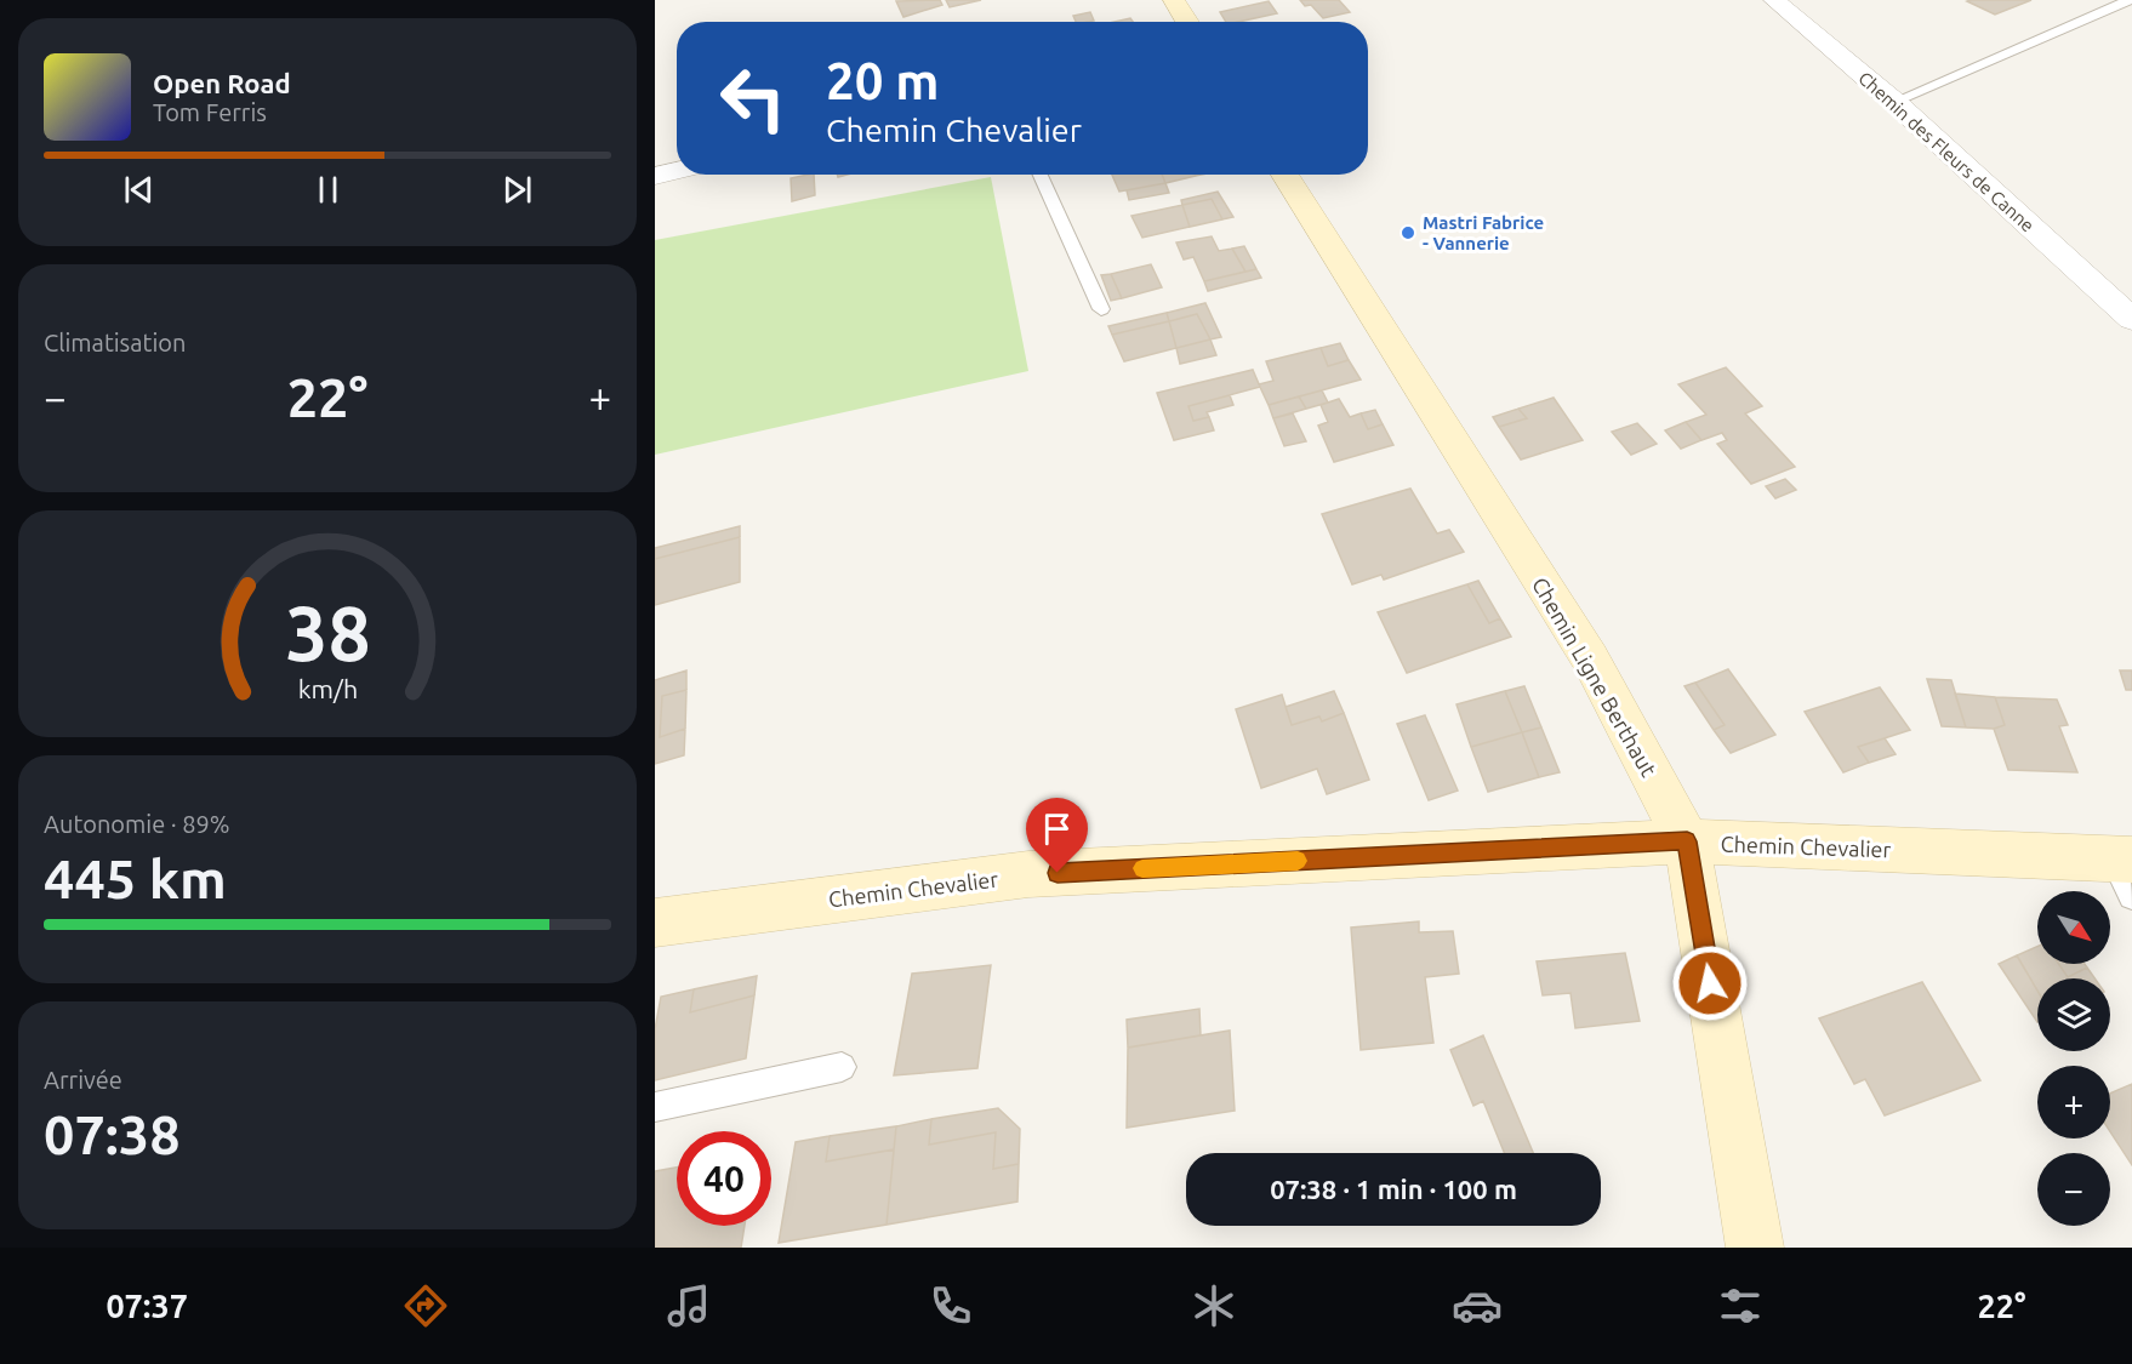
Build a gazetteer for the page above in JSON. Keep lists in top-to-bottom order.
{
  "streets": {
    "street": ["Chemin des Fleurs de Canne", "Chemin Ligne Berthaut", "Chemin Chevalier"]
  },
  "crossings": [
    ["Chemin Ligne Berthaut", "Chemin Chevalier"]
  ],
  "places": ["Mastri Fabrice - Vannerie"],
  "north": "bottom right",
  "page": {
    "turn": ["20 m", "Chemin Chevalier"],
    "song": ["Open Road", "Tom Ferris"],
    "tile": [
      "Climatisation",
      ["Autonomie · 89%", "445 km"],
      ["Arrivée", "07:38"]
    ],
    "heat": ["−", "22°", "+"],
    "map_buttons": ["+", "−"],
    "limit": "40",
    "trip": "07:38 · 1 min · 100 m",
    "tabs": ["07:37", "22°"],
    "gauge": ["38", "km/h"]
  }
}
